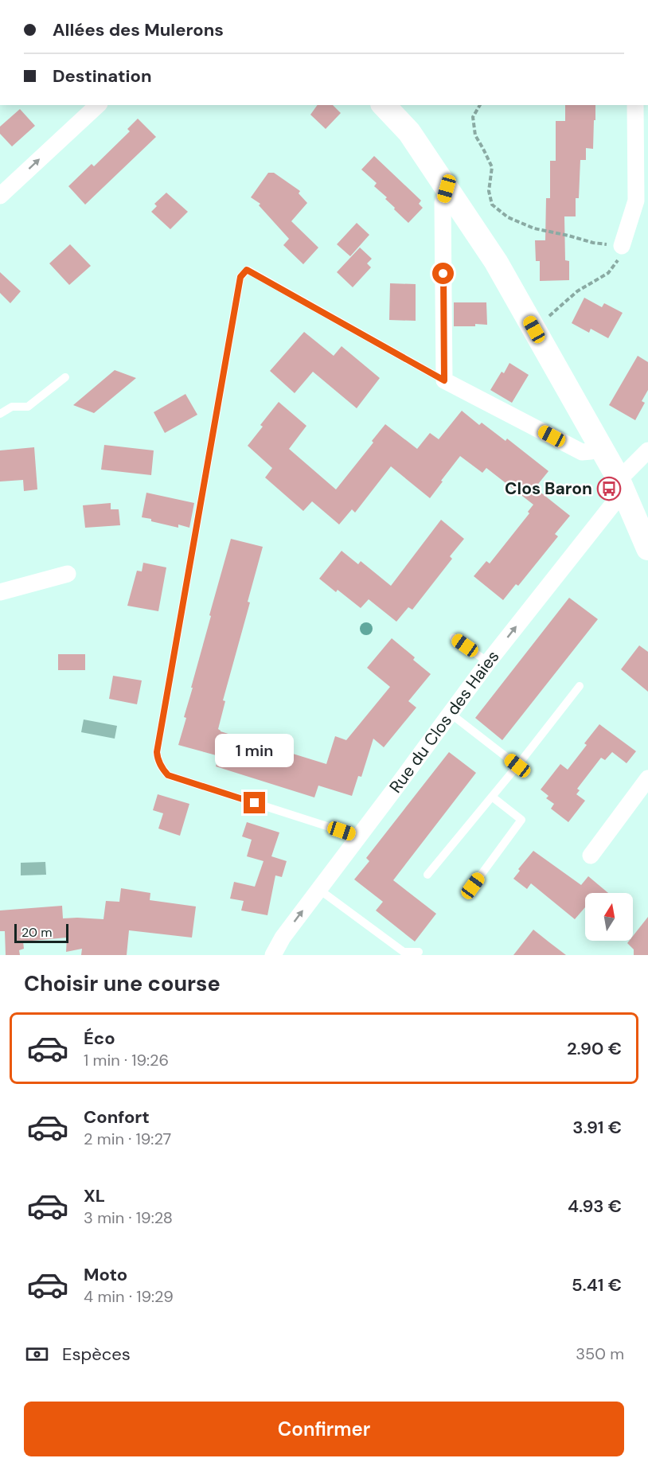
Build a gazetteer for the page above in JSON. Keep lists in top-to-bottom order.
{
  "streets": {
    "street": ["Rue du Clos des Haies"]
  },
  "one_way": ["Rue du Clos des Haies"],
  "places": {
    "bus stop": ["Clos Baron"]
  },
  "scale_bar": "20 m",
  "north": "top",
  "page": {
    "banner": ["Allées des Mulerons", "Destination"],
    "bubble": "1 min",
    "scale": "20 m",
    "heading": "Choisir une course",
    "list": [
      {
        "name": "Éco",
        "note": "1 min · 19:26",
        "value": "2.90 €"
      },
      {
        "name": "Confort",
        "note": "2 min · 19:27",
        "value": "3.91 €"
      },
      {
        "name": "XL",
        "note": "3 min · 19:28",
        "value": "4.93 €"
      },
      {
        "name": "Moto",
        "note": "4 min · 19:29",
        "value": "5.41 €"
      }
    ],
    "pay": ["Espèces", "350 m"],
    "buttons": "Confirmer"
  }
}
